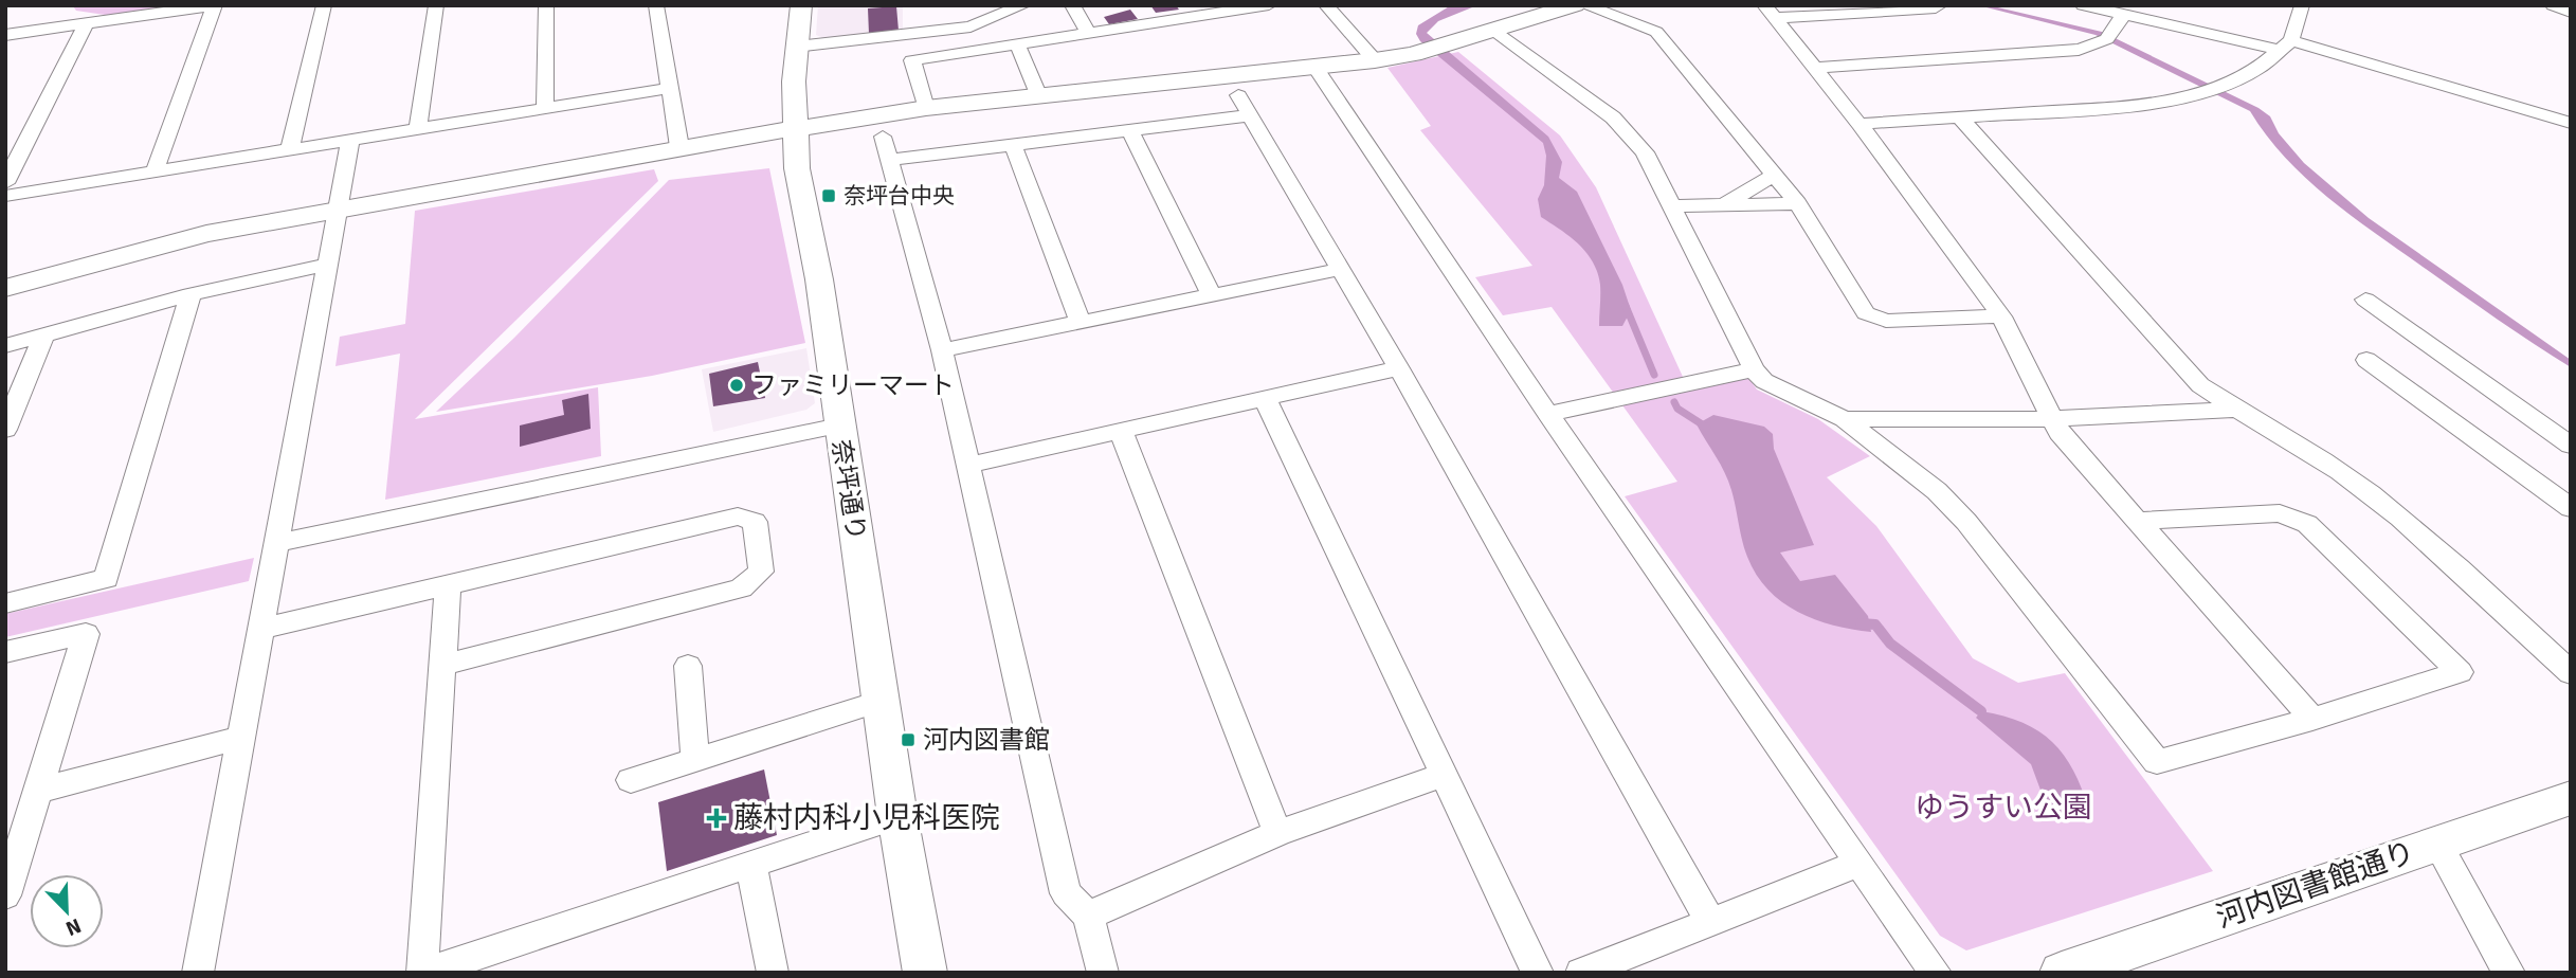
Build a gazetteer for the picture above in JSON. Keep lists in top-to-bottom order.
{
  "streets": {
    "street": ["奈坪通り", "河内図書館通り"]
  },
  "parks": ["ゆうすい公園"],
  "places": {
    "transit": ["奈坪台中央", "河内図書館"],
    "other": ["ファミリーマート"],
    "health": ["藤村内科小児科医院"]
  },
  "north": "bottom right"
}
